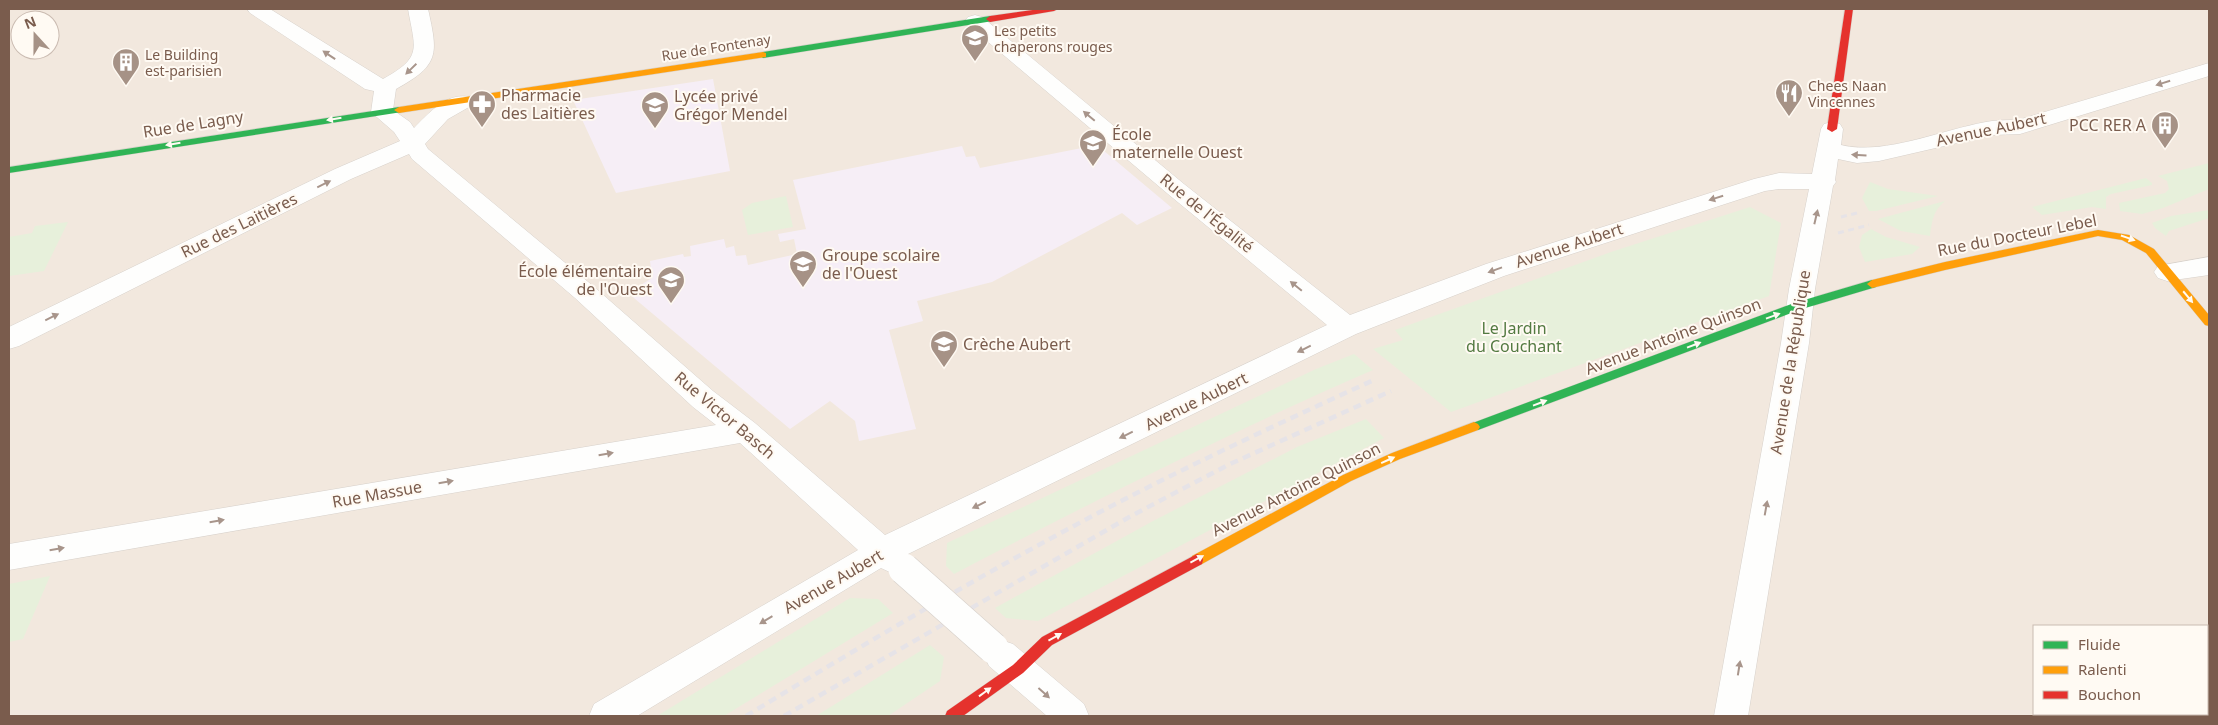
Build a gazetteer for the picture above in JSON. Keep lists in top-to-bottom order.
{
  "streets": {
    "street": [
      "Rue de Fontenay",
      "Rue de Lagny",
      "Avenue Aubert",
      "Rue de l'Égalité",
      "Rue des Laitières",
      "Rue du Docteur Lebel",
      "Avenue Antoine Quinson",
      "Avenue de la République",
      "Rue Victor Basch",
      "Rue Massue"
    ]
  },
  "crossings": [
    ["Rue de Fontenay", "Rue de Lagny"],
    ["Rue de Fontenay", "Rue de l'Égalité"],
    ["Rue de Fontenay", "Rue des Laitières"],
    ["Rue de Fontenay", "Rue Victor Basch"],
    ["Rue de Lagny", "Rue Victor Basch"],
    ["Avenue Aubert", "Rue de l'Égalité"],
    ["Avenue Aubert", "Avenue de la République"],
    ["Avenue Aubert", "Rue Victor Basch"],
    ["Rue des Laitières", "Rue Victor Basch"],
    ["Rue du Docteur Lebel", "Avenue Antoine Quinson"],
    ["Rue du Docteur Lebel", "Avenue de la République"],
    ["Avenue Antoine Quinson", "Avenue de la République"],
    ["Avenue Antoine Quinson", "Rue Victor Basch"],
    ["Rue Victor Basch", "Rue Massue"]
  ],
  "one_way": [
    "Rue de Lagny",
    "Avenue Aubert",
    "Rue de l'Égalité",
    "Rue des Laitières",
    "Rue du Docteur Lebel",
    "Avenue Antoine Quinson",
    "Avenue de la République",
    "Rue Massue"
  ],
  "parks": ["Le Jardin du Couchant"],
  "places": {
    "school or university": [
      "Les petits chaperons rouges",
      "Lycée privé Grégor Mendel",
      "École maternelle Ouest",
      "Groupe scolaire de l'Ouest",
      "École élémentaire de l'Ouest",
      "Crèche Aubert"
    ],
    "building": ["Le Building est-parisien", "PCC RER A"],
    "restaurant": ["Chees Naan Vincennes"],
    "pharmacy": ["Pharmacie des Laitières"]
  },
  "legend": ["Fluide", "Ralenti", "Bouchon"],
  "north": "top"
}
